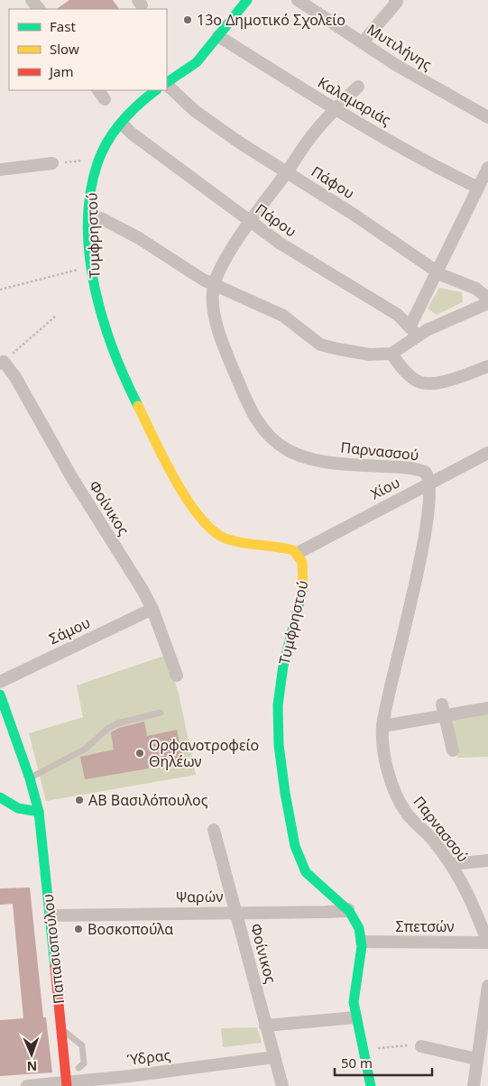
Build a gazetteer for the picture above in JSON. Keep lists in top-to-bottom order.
{
  "streets": {
    "street": [
      "Μυτιλήνης",
      "Καλαμαριάς",
      "Πάφου",
      "Πάρου",
      "Τυμφρηστού",
      "Παρνασσού",
      "Χίου",
      "Φοίνικος",
      "Σάμου",
      "Ψαρών",
      "Σπετσών",
      "Παπασιοπούλου",
      "Ύδρας"
    ]
  },
  "crossings": [
    ["Καλαμαριάς", "Παρνασσού"],
    ["Πάφου", "Παρνασσού"],
    ["Πάρου", "Τυμφρηστού"],
    ["Πάρου", "Παρνασσού"],
    ["Τυμφρηστού", "Χίου"],
    ["Τυμφρηστού", "Ψαρών"],
    ["Τυμφρηστού", "Σπετσών"],
    ["Παρνασσού", "Χίου"],
    ["Παρνασσού", "Σπετσών"],
    ["Φοίνικος", "Σάμου"],
    ["Φοίνικος", "Ψαρών"],
    ["Φοίνικος", "Ύδρας"],
    ["Ψαρών", "Παπασιοπούλου"],
    ["Παπασιοπούλου", "Ύδρας"]
  ],
  "places": [
    "13ο Δημοτικό Σχολείο",
    "Ορφανοτροφείο Θηλέων",
    "ΑΒ Βασιλόπουλος",
    "Βοσκοπούλα"
  ],
  "legend": ["Fast", "Slow", "Jam"],
  "scale_bar": "50 m",
  "north": "bottom"
}
